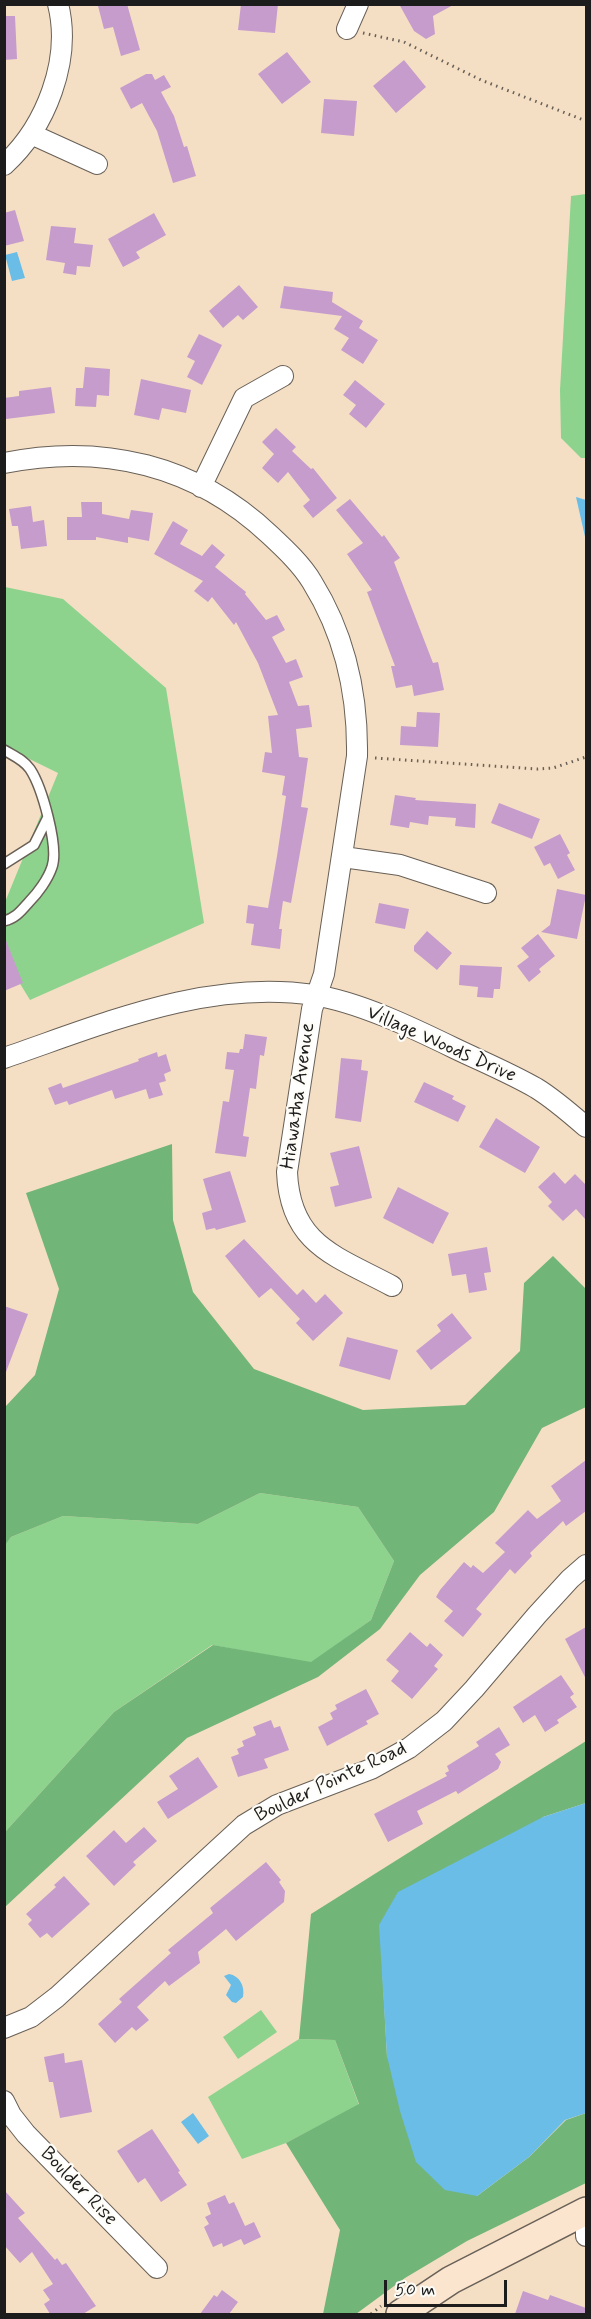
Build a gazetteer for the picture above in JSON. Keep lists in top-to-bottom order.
{
  "streets": {
    "street": [
      "Village Woods Drive",
      "Hiawatha Avenue",
      "Boulder Pointe Road",
      "Boulder Rise"
    ]
  },
  "crossings": [
    ["Village Woods Drive", "Hiawatha Avenue"]
  ],
  "scale_bar": "50 m"
}
